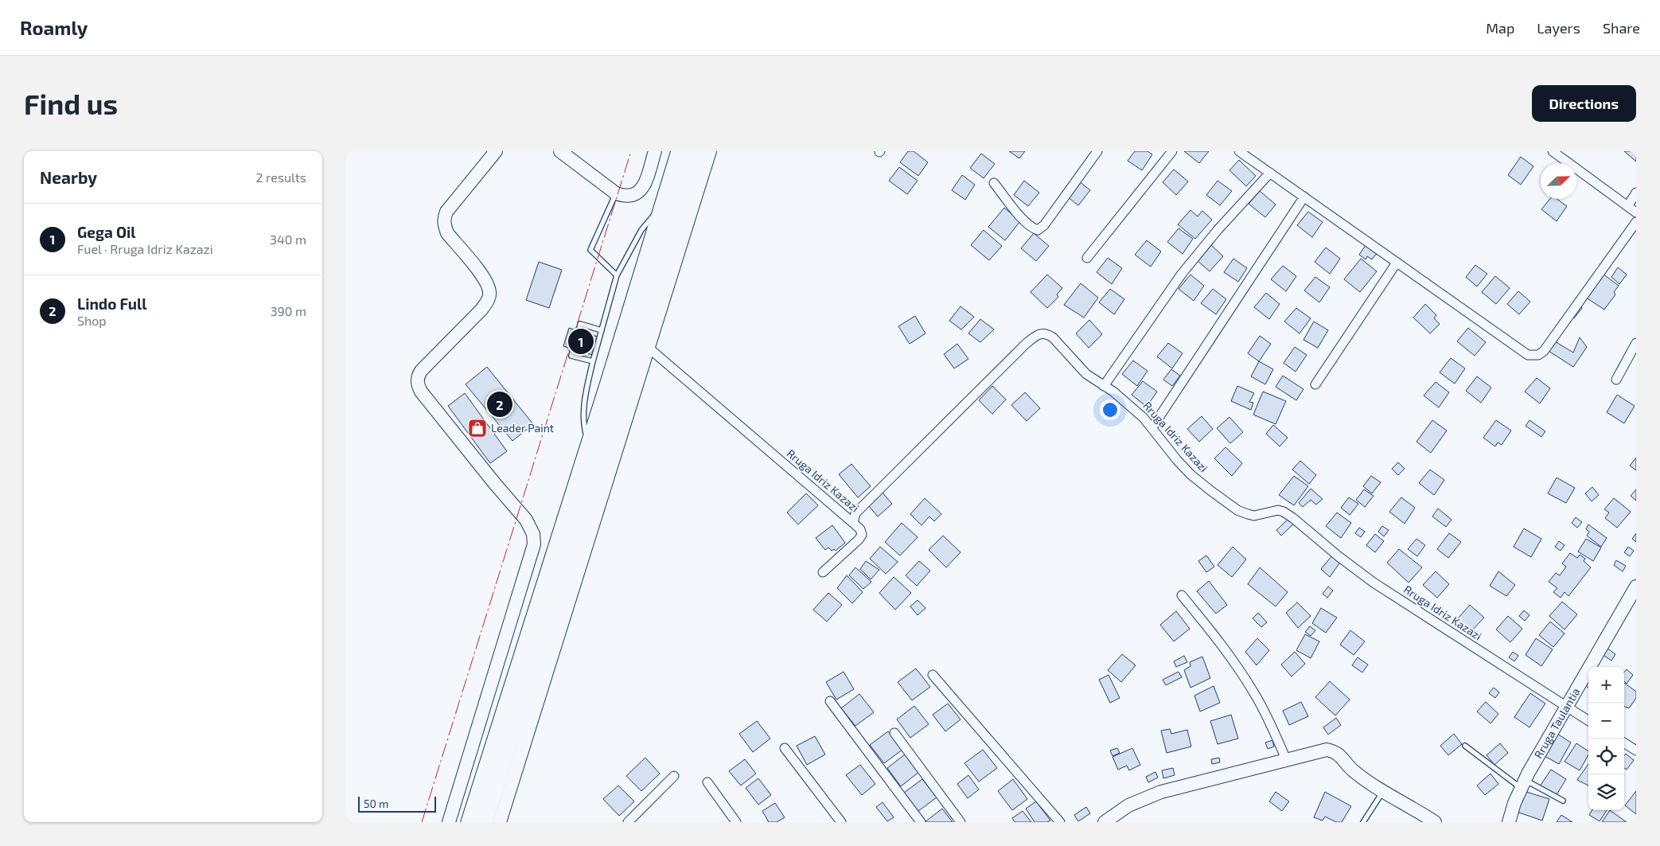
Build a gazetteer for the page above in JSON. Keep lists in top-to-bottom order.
{
  "streets": {
    "street": ["Rruga Idriz Kazazi", "Rruga Taulantia"]
  },
  "crossings": [
    ["Rruga Idriz Kazazi", "Rruga Taulantia"]
  ],
  "places": {
    "shop": ["Leader Paint"]
  },
  "scale_bar": "50 m",
  "north": "top right",
  "page": {
    "header": "Roamly",
    "nav": ["Map", "Layers", "Share"],
    "buttons": "Directions",
    "title": "Find us",
    "heading": ["Nearby", "2 results"],
    "list": [
      {
        "mark": "1",
        "name": "Gega Oil",
        "note": "Fuel · Rruga Idriz Kazazi",
        "value": "340 m"
      },
      {
        "mark": "2",
        "name": "Lindo Full",
        "note": "Shop",
        "value": "390 m"
      }
    ],
    "pins": ["1", "2"],
    "map_buttons": ["+", "−"],
    "scale": "50 m"
  }
}
